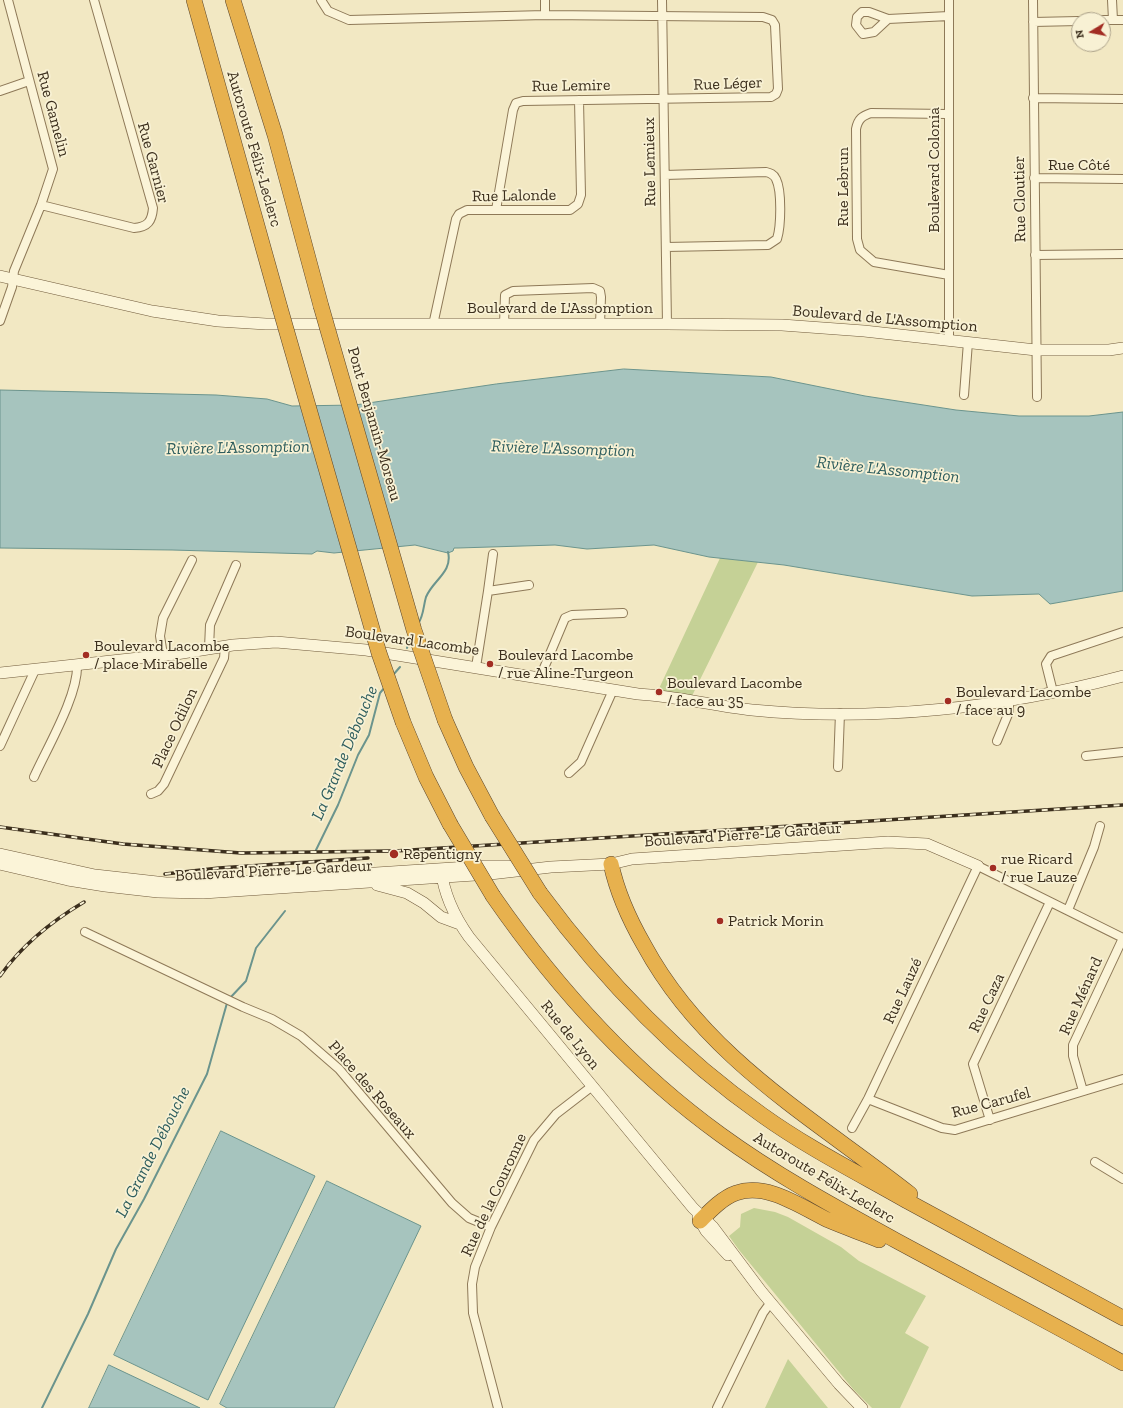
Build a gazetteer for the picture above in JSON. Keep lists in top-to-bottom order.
{
  "streets": {
    "highway": ["Autoroute Félix-Leclerc", "Pont Benjamin-Moreau"],
    "street": [
      "Rue Léger",
      "Rue Lemire",
      "Rue Gamelin",
      "Rue Lemieux",
      "Rue Garnier",
      "Rue Côté",
      "Boulevard Colonia",
      "Rue Lebrun",
      "Rue Lalonde",
      "Rue Cloutier",
      "Boulevard de L'Assomption",
      "Boulevard Lacombe",
      "Place Odilon",
      "Boulevard Pierre-Le Gardeur",
      "Rue Lauzé",
      "Rue Ménard",
      "Rue Caza",
      "Rue de Lyon",
      "Place des Roseaux",
      "Rue Carufel",
      "Rue de la Couronne"
    ]
  },
  "crossings": [
    ["Rue Léger", "Rue Lemire"],
    ["Rue Léger", "Rue Lemieux"],
    ["Rue Lemire", "Rue Lemieux"],
    ["Rue Lemire", "Rue Lalonde"],
    ["Rue Gamelin", "Rue Garnier"],
    ["Rue Gamelin", "Boulevard de L'Assomption"],
    ["Autoroute Félix-Leclerc", "Pont Benjamin-Moreau"],
    ["Rue Lemieux", "Boulevard de L'Assomption"],
    ["Rue Côté", "Rue Cloutier"],
    ["Boulevard Colonia", "Rue Lebrun"],
    ["Boulevard Colonia", "Boulevard de L'Assomption"],
    ["Rue Lalonde", "Boulevard de L'Assomption"],
    ["Rue Cloutier", "Boulevard de L'Assomption"],
    ["Boulevard Lacombe", "Place Odilon"],
    ["Boulevard Pierre-Le Gardeur", "Rue Lauzé"],
    ["Boulevard Pierre-Le Gardeur", "Rue de Lyon"],
    ["Rue Lauzé", "Rue Carufel"],
    ["Rue Ménard", "Rue Carufel"],
    ["Rue Caza", "Rue Carufel"],
    ["Rue de Lyon", "Rue de la Couronne"],
    ["Place des Roseaux", "Rue de la Couronne"]
  ],
  "water": ["Rivière L'Assomption", "La Grande Débouche"],
  "places": [
    "Boulevard Lacombe / place Mirabelle",
    "Boulevard Lacombe / rue Aline-Turgeon",
    "Boulevard Lacombe / face au 35",
    "Boulevard Lacombe / face au 9",
    "Repentigny",
    "rue Ricard / rue Lauze",
    "Patrick Morin"
  ],
  "north": "left"
}
